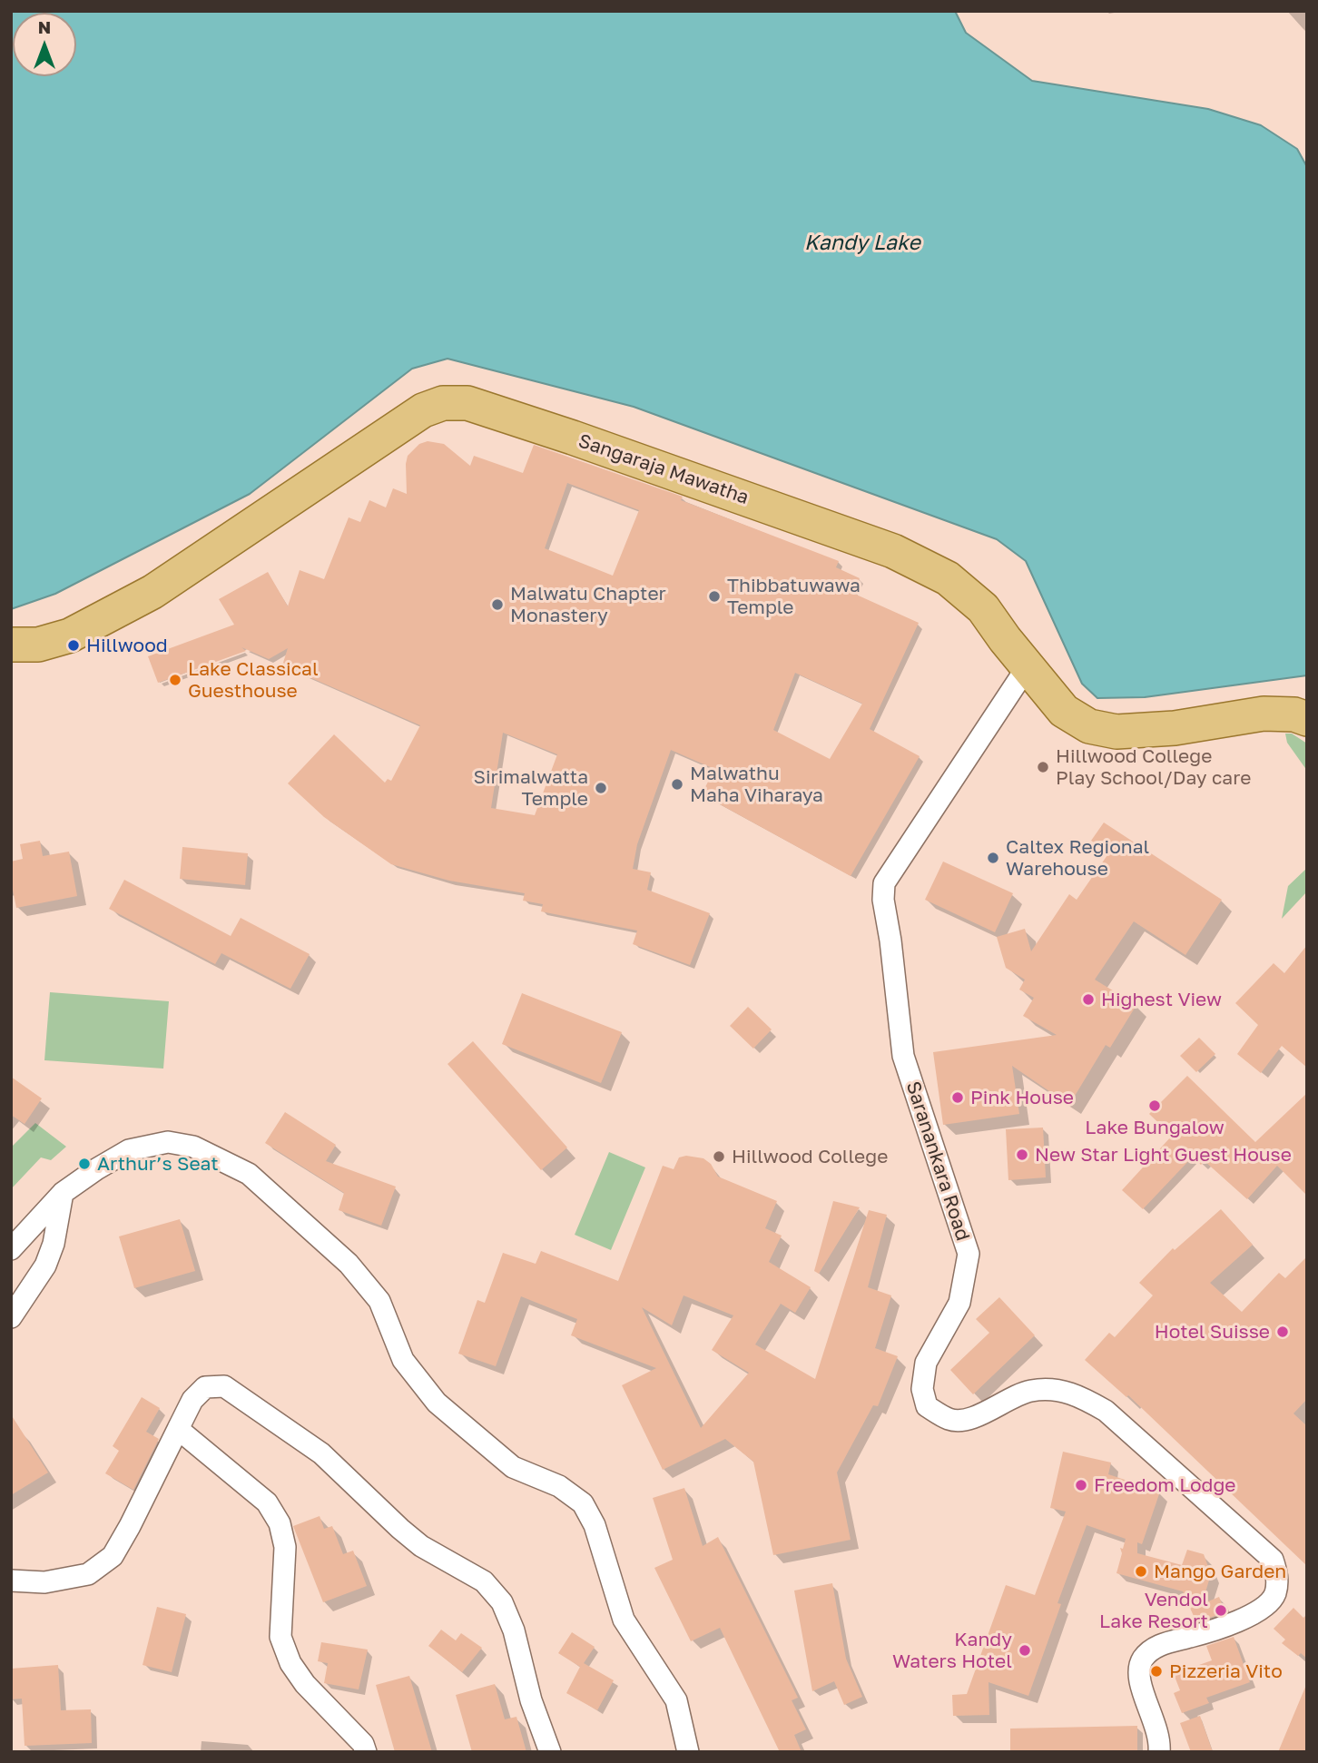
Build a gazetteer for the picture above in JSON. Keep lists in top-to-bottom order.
{
  "streets": {
    "main road": ["Sangaraja Mawatha"],
    "street": ["Saranankara Road"]
  },
  "crossings": [
    ["Sangaraja Mawatha", "Saranankara Road"]
  ],
  "water": ["Kandy Lake"],
  "places": [
    "Thibbatuwawa Temple",
    "Malwatu Chapter Monastery",
    "Hillwood",
    "Lake Classical Guesthouse",
    "Hillwood College Play School/Day care",
    "Malwathu Maha Viharaya",
    "Sirimalwatta Temple",
    "Caltex Regional Warehouse",
    "Highest View",
    "Pink House",
    "Lake Bungalow",
    "New Star Light Guest House",
    "Hillwood College",
    "Arthur’s Seat",
    "Hotel Suisse",
    "Freedom Lodge",
    "Mango Garden",
    "Vendol Lake Resort",
    "Kandy Waters Hotel",
    "Pizzeria Vito"
  ],
  "north": "top"
}
